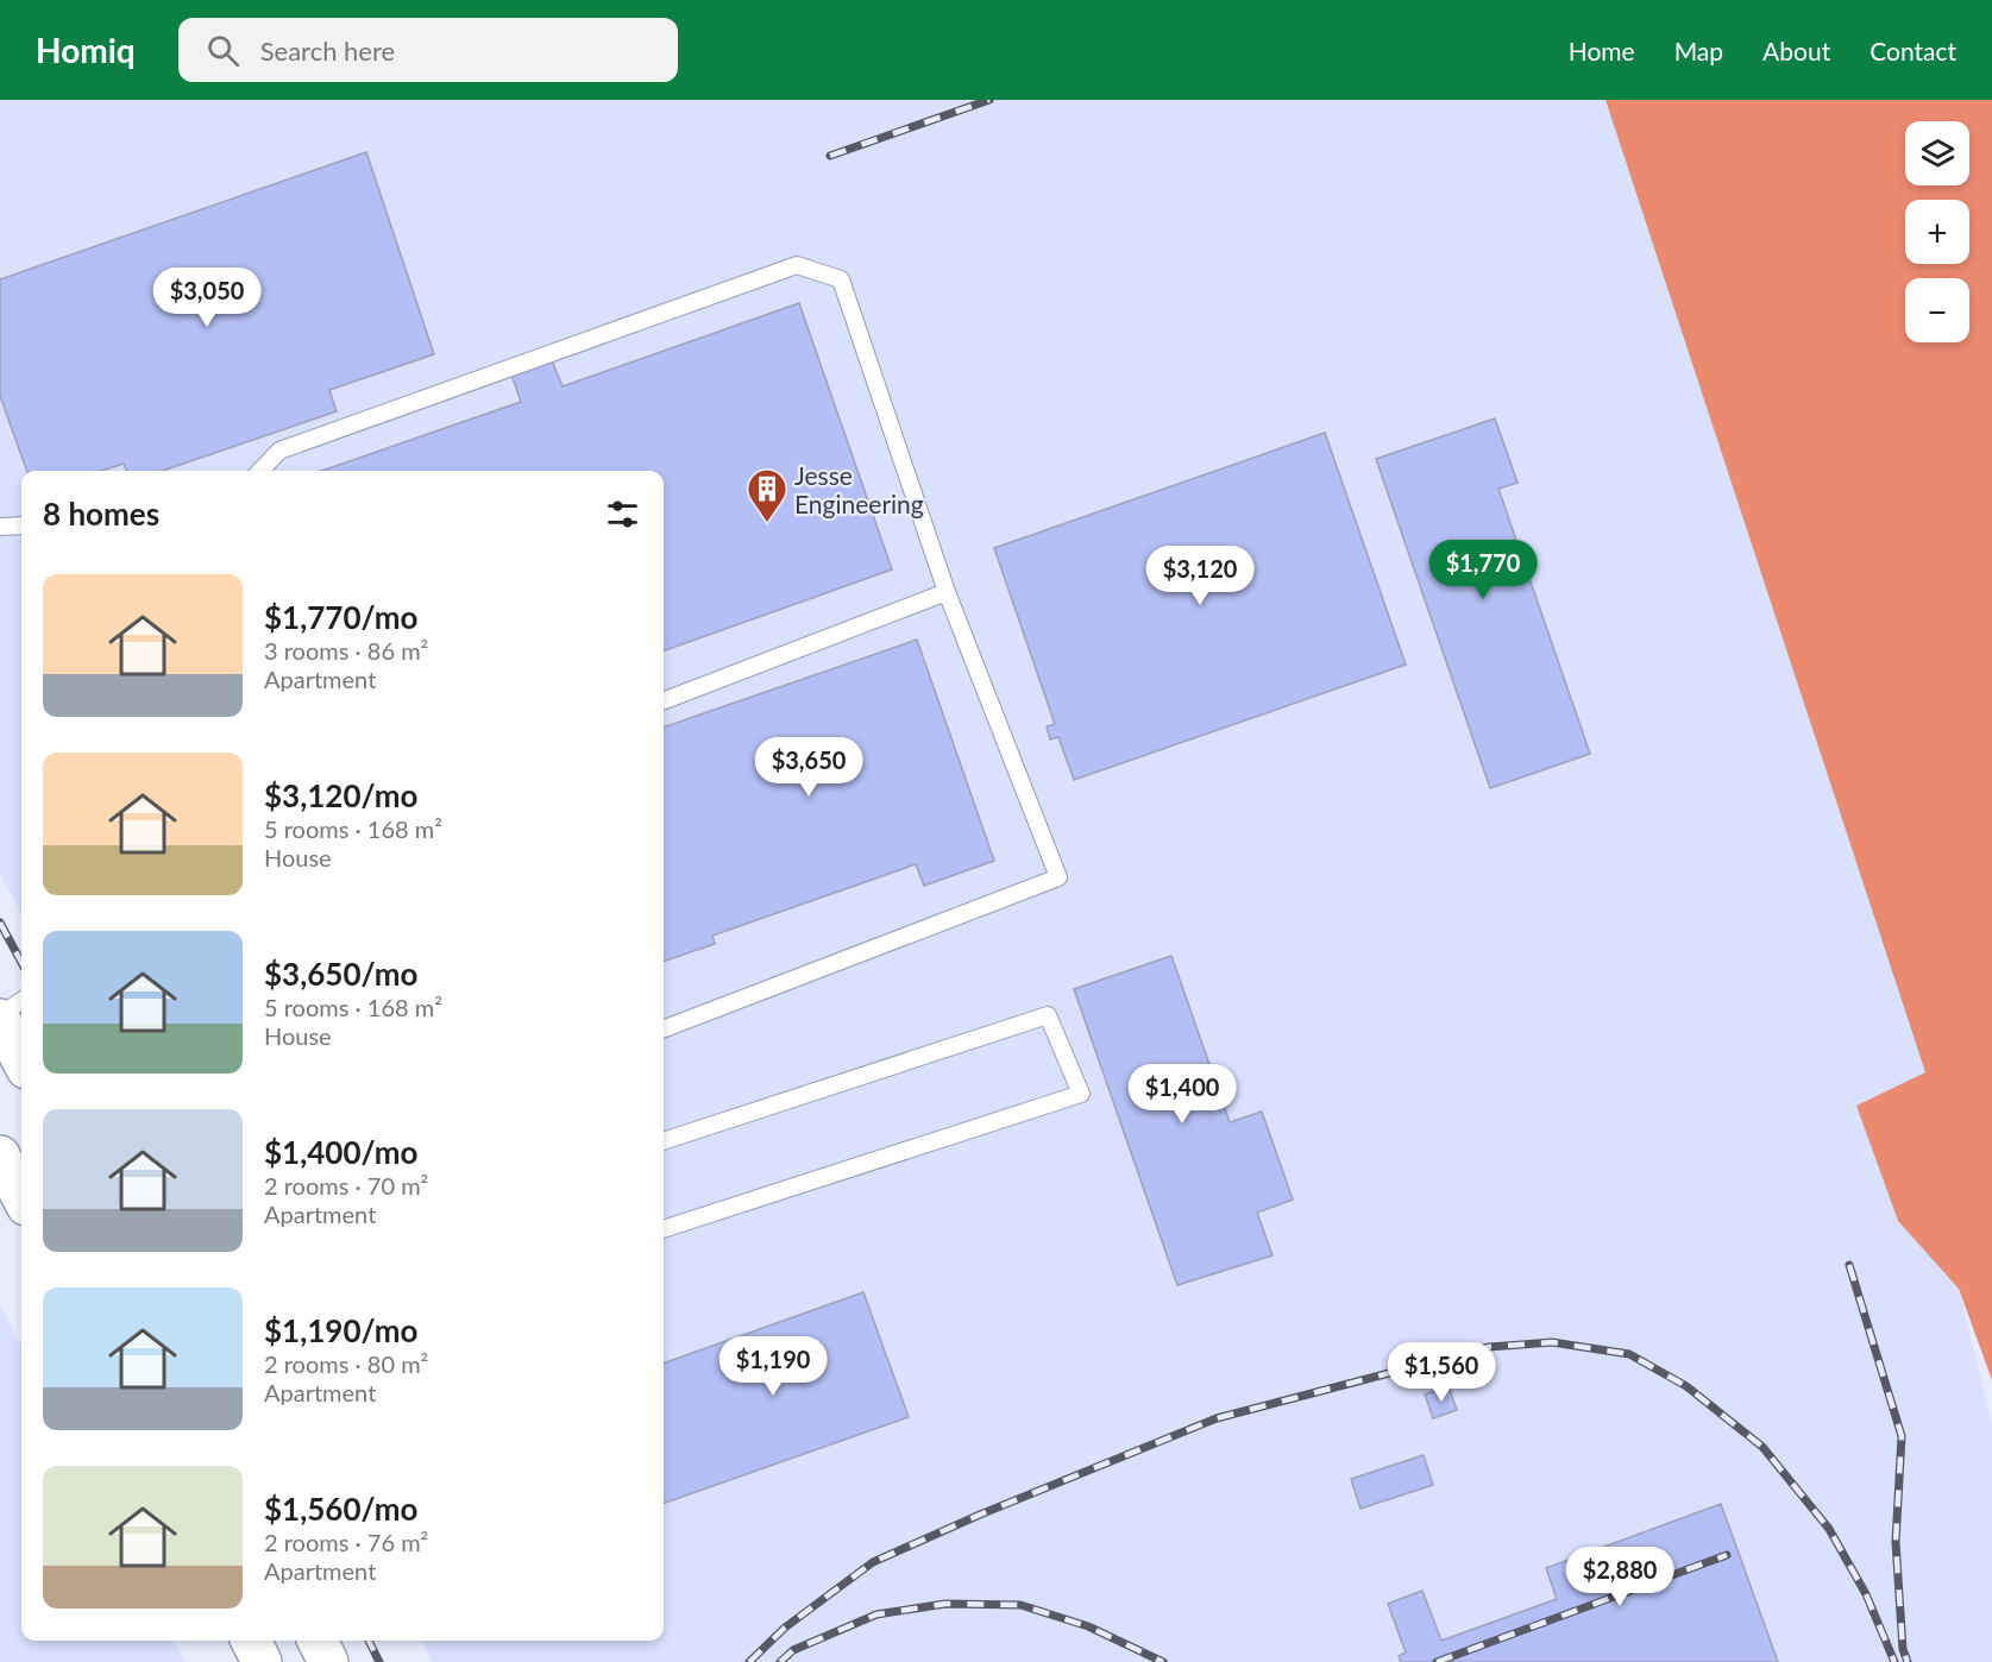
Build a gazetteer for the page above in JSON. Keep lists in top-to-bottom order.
{
  "places": {
    "building": ["Jesse Engineering"]
  },
  "page": {
    "header": "Homiq",
    "search": "Search here",
    "nav": [
      "Home",
      "Map",
      "About",
      "Contact"
    ],
    "map_buttons": ["+", "−"],
    "price": [
      "$3,050",
      "$1,770",
      "$3,120",
      "$3,650",
      "$1,400",
      "$1,190",
      "$1,560",
      "$2,880"
    ],
    "heading": "8 homes",
    "list": [
      {
        "name": "$1,770/mo",
        "note": "3 rooms · 86 m² · Apartment"
      },
      {
        "name": "$3,120/mo",
        "note": "5 rooms · 168 m² · House"
      },
      {
        "name": "$3,650/mo",
        "note": "5 rooms · 168 m² · House"
      },
      {
        "name": "$1,400/mo",
        "note": "2 rooms · 70 m² · Apartment"
      },
      {
        "name": "$1,190/mo",
        "note": "2 rooms · 80 m² · Apartment"
      },
      {
        "name": "$1,560/mo",
        "note": "2 rooms · 76 m² · Apartment"
      }
    ]
  }
}
